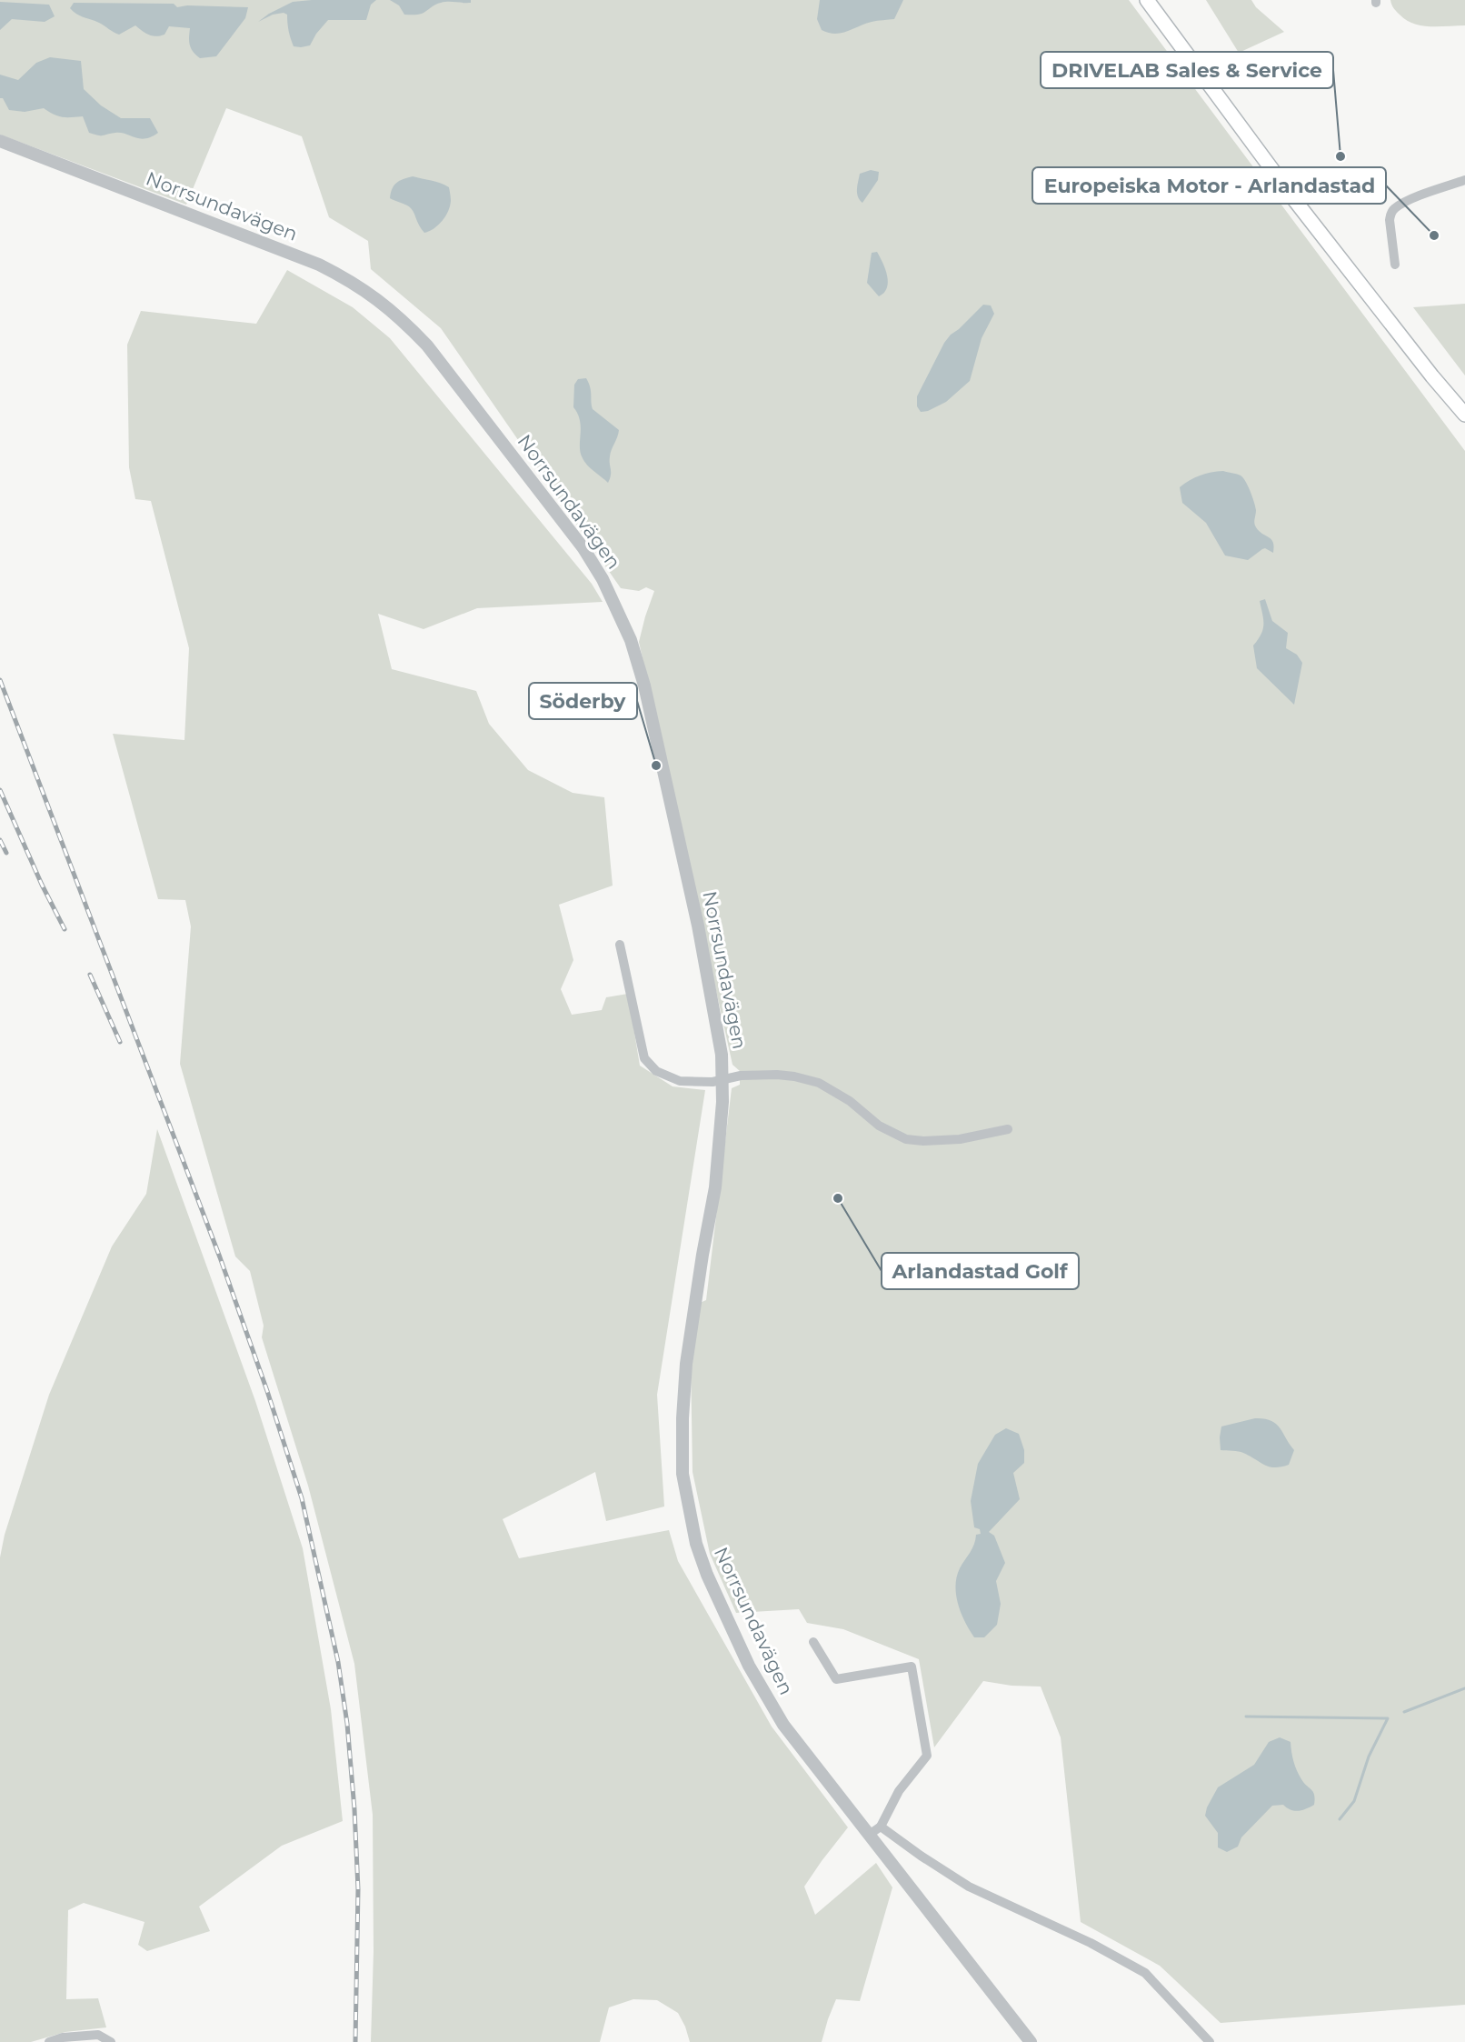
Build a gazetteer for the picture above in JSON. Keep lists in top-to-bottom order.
{
  "streets": {
    "street": ["Norrsundavägen"]
  },
  "places": [
    "DRIVELAB Sales & Service",
    "Europeiska Motor - Arlandastad",
    "Söderby",
    "Arlandastad Golf"
  ]
}
